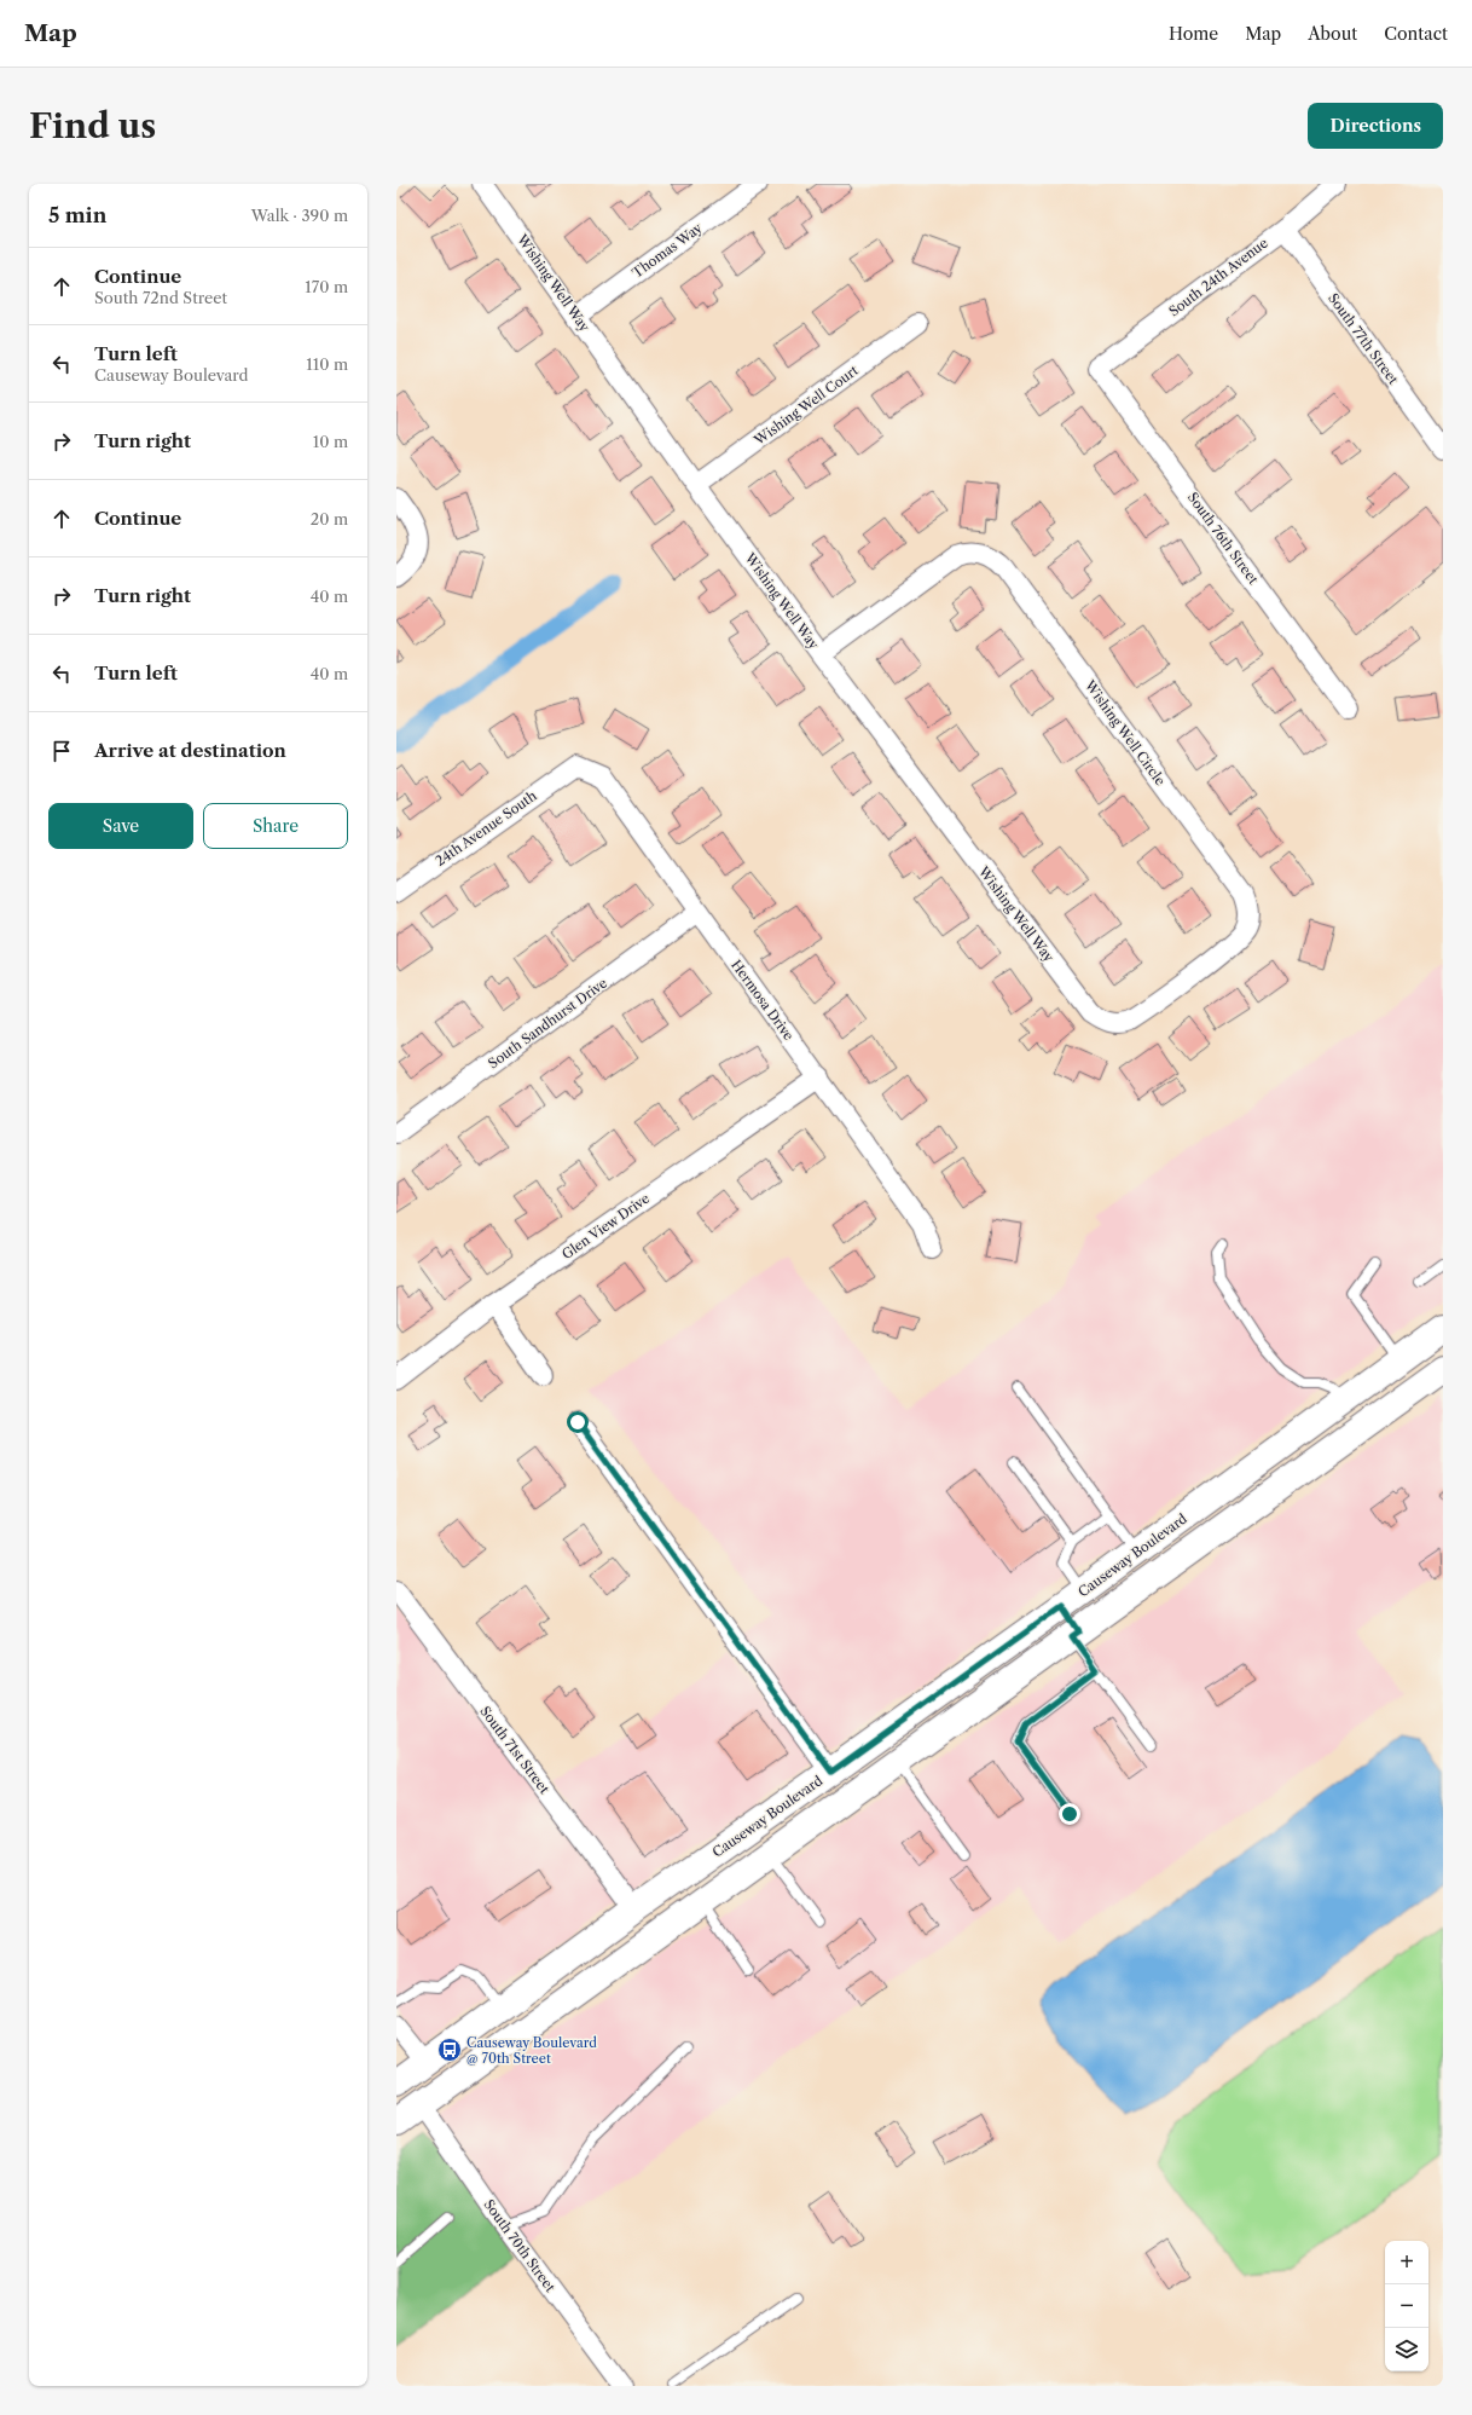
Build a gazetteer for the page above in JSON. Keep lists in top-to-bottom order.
{
  "streets": {
    "main road": ["Causeway Boulevard"],
    "street": [
      "Thomas Way",
      "South 24th Avenue",
      "Wishing Well Way",
      "South 77th Street",
      "Wishing Well Court",
      "South 76th Street",
      "Wishing Well Circle",
      "24th Avenue South",
      "Hermosa Drive",
      "South Sandhurst Drive",
      "Glen View Drive",
      "South 71st Street",
      "South 70th Street"
    ]
  },
  "crossings": [
    ["Thomas Way", "Wishing Well Way"],
    ["South 24th Avenue", "South 77th Street"],
    ["South 24th Avenue", "South 76th Street"],
    ["Wishing Well Way", "Wishing Well Court"],
    ["Wishing Well Way", "Wishing Well Circle"],
    ["24th Avenue South", "Hermosa Drive"],
    ["Hermosa Drive", "South Sandhurst Drive"],
    ["Hermosa Drive", "Glen View Drive"],
    ["Causeway Boulevard", "South 71st Street"]
  ],
  "places": {
    "bus stop": ["Causeway Boulevard @ 70th Street"]
  },
  "page": {
    "header": "Map",
    "nav": [
      "Home",
      "Map",
      "About",
      "Contact"
    ],
    "buttons": [
      "Directions",
      ["Save", "Share"]
    ],
    "title": "Find us",
    "heading": ["5 min", "Walk · 390 m"],
    "list": [
      ["Continue", "South 72nd Street", "170 m"],
      ["Turn left", "Causeway Boulevard", "110 m"],
      ["Turn right", "10 m"],
      ["Continue", "20 m"],
      ["Turn right", "40 m"],
      ["Turn left", "40 m"],
      "Arrive at destination"
    ],
    "map_buttons": ["+", "−"]
  }
}
